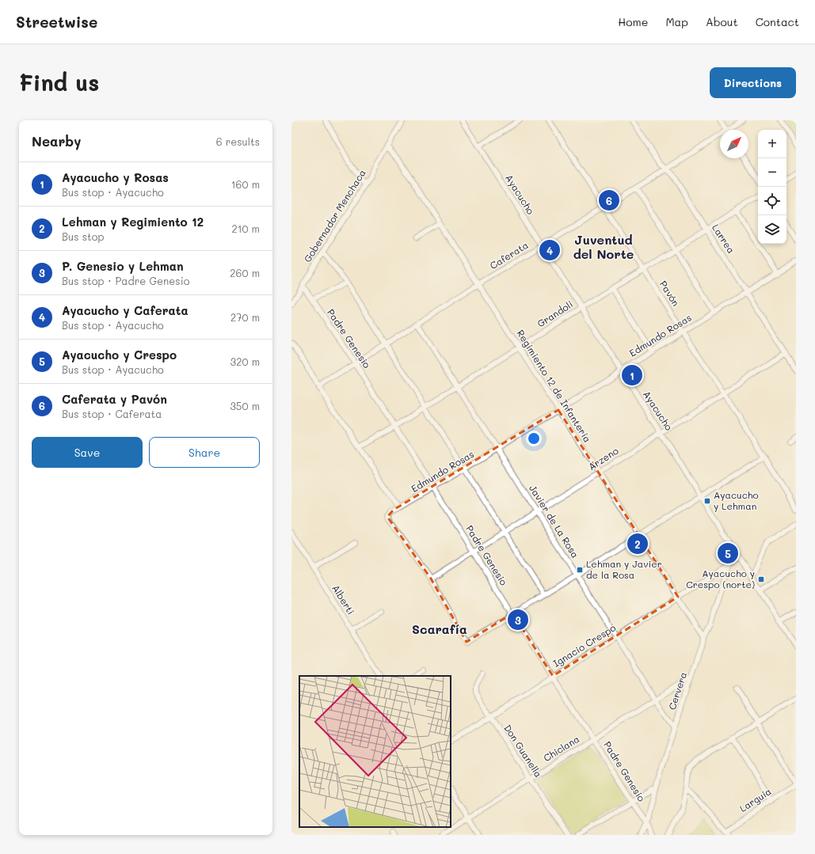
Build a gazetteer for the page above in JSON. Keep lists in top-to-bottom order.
{
  "streets": {
    "street": [
      "Ayacucho",
      "Gobernador Menchaca",
      "Larrea",
      "Caferata",
      "Pavón",
      "Grandoli",
      "Edmundo Rosas",
      "Padre Genesio",
      "Regimiento 12 de Infantería",
      "Arzeno",
      "Javier de La Rosa",
      "Alberti",
      "Ignacio Crespo",
      "Cervera",
      "Chiclana",
      "Don Guanella",
      "Larguia"
    ]
  },
  "crossings": [
    ["Ayacucho", "Caferata"],
    ["Ayacucho", "Grandoli"],
    ["Ayacucho", "Edmundo Rosas"],
    ["Ayacucho", "Arzeno"],
    ["Ayacucho", "Cervera"],
    ["Gobernador Menchaca", "Padre Genesio"],
    ["Gobernador Menchaca", "Regimiento 12 de Infantería"],
    ["Larrea", "Caferata"],
    ["Larrea", "Grandoli"],
    ["Larrea", "Edmundo Rosas"],
    ["Larrea", "Arzeno"],
    ["Caferata", "Pavón"],
    ["Caferata", "Padre Genesio"],
    ["Caferata", "Regimiento 12 de Infantería"],
    ["Caferata", "Javier de La Rosa"],
    ["Pavón", "Grandoli"],
    ["Pavón", "Edmundo Rosas"],
    ["Pavón", "Arzeno"],
    ["Grandoli", "Padre Genesio"],
    ["Grandoli", "Regimiento 12 de Infantería"],
    ["Grandoli", "Javier de La Rosa"],
    ["Edmundo Rosas", "Padre Genesio"],
    ["Edmundo Rosas", "Regimiento 12 de Infantería"],
    ["Edmundo Rosas", "Arzeno"],
    ["Edmundo Rosas", "Javier de La Rosa"],
    ["Padre Genesio", "Arzeno"],
    ["Padre Genesio", "Ignacio Crespo"],
    ["Padre Genesio", "Cervera"],
    ["Padre Genesio", "Chiclana"],
    ["Regimiento 12 de Infantería", "Arzeno"],
    ["Regimiento 12 de Infantería", "Ignacio Crespo"],
    ["Regimiento 12 de Infantería", "Cervera"],
    ["Arzeno", "Javier de La Rosa"],
    ["Javier de La Rosa", "Ignacio Crespo"],
    ["Javier de La Rosa", "Cervera"],
    ["Javier de La Rosa", "Chiclana"],
    ["Ignacio Crespo", "Cervera"],
    ["Ignacio Crespo", "Don Guanella"],
    ["Cervera", "Chiclana"],
    ["Chiclana", "Don Guanella"]
  ],
  "districts": ["Juventud del Norte", "Scarafía"],
  "places": {
    "transit": ["Ayacucho y Lehman", "Lehman y Javier de la Rosa", "Ayacucho y Crespo (norte)"]
  },
  "north": "top right",
  "page": {
    "header": "Streetwise",
    "nav": [
      "Home",
      "Map",
      "About",
      "Contact"
    ],
    "buttons": [
      "Directions",
      ["Save", "Share"]
    ],
    "title": "Find us",
    "heading": ["Nearby", "6 results"],
    "map_buttons": ["+", "−"],
    "list": [
      {
        "mark": "1",
        "name": "Ayacucho y Rosas",
        "note": "Bus stop · Ayacucho",
        "value": "160 m"
      },
      {
        "mark": "2",
        "name": "Lehman y Regimiento 12",
        "note": "Bus stop",
        "value": "210 m"
      },
      {
        "mark": "3",
        "name": "P. Genesio y Lehman",
        "note": "Bus stop · Padre Genesio",
        "value": "260 m"
      },
      {
        "mark": "4",
        "name": "Ayacucho y Caferata",
        "note": "Bus stop · Ayacucho",
        "value": "270 m"
      },
      {
        "mark": "5",
        "name": "Ayacucho y Crespo",
        "note": "Bus stop · Ayacucho",
        "value": "320 m"
      },
      {
        "mark": "6",
        "name": "Caferata y Pavón",
        "note": "Bus stop · Caferata",
        "value": "350 m"
      }
    ],
    "pins": [
      "6",
      "4",
      "1",
      "2",
      "5",
      "3"
    ]
  }
}
